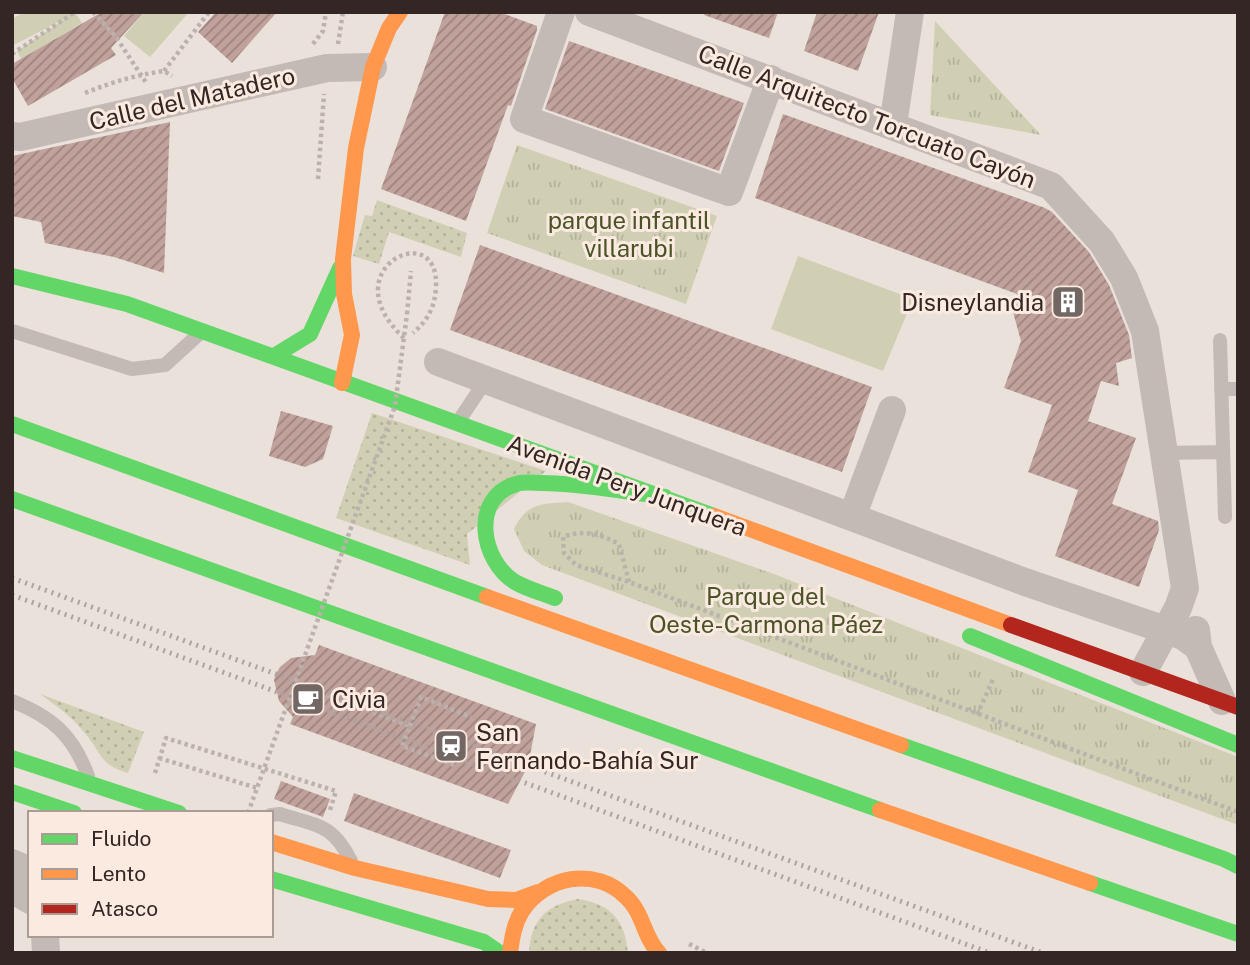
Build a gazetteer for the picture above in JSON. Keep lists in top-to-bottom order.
{
  "streets": {
    "main road": ["Avenida Pery Junquera"],
    "street": ["Calle del Matadero", "Calle Arquitecto Torcuato Cayón"]
  },
  "crossings": [
    ["Calle Arquitecto Torcuato Cayón", "Avenida Pery Junquera"]
  ],
  "parks": ["parque infantil villarubi", "Parque del Oeste-Carmona Páez"],
  "places": {
    "building": ["Disneylandia"],
    "cafe": ["Civia"],
    "station": ["San Fernando-Bahía Sur"]
  },
  "legend": ["Fluido", "Lento", "Atasco"]
}
